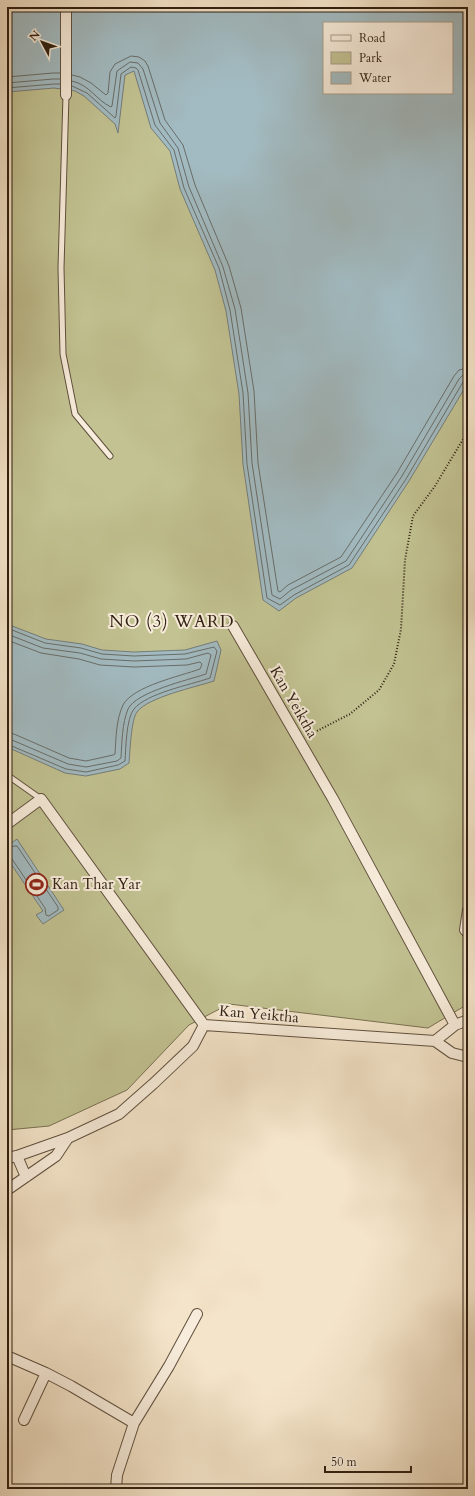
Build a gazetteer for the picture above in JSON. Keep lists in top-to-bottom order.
{
  "streets": {
    "street": ["Kan Yeiktha"]
  },
  "districts": ["NO (3) WARD"],
  "places": {
    "sports": ["Kan Thar Yar"]
  },
  "legend": ["Road", "Park", "Water"],
  "scale_bar": "50 m",
  "north": "top left"
}
